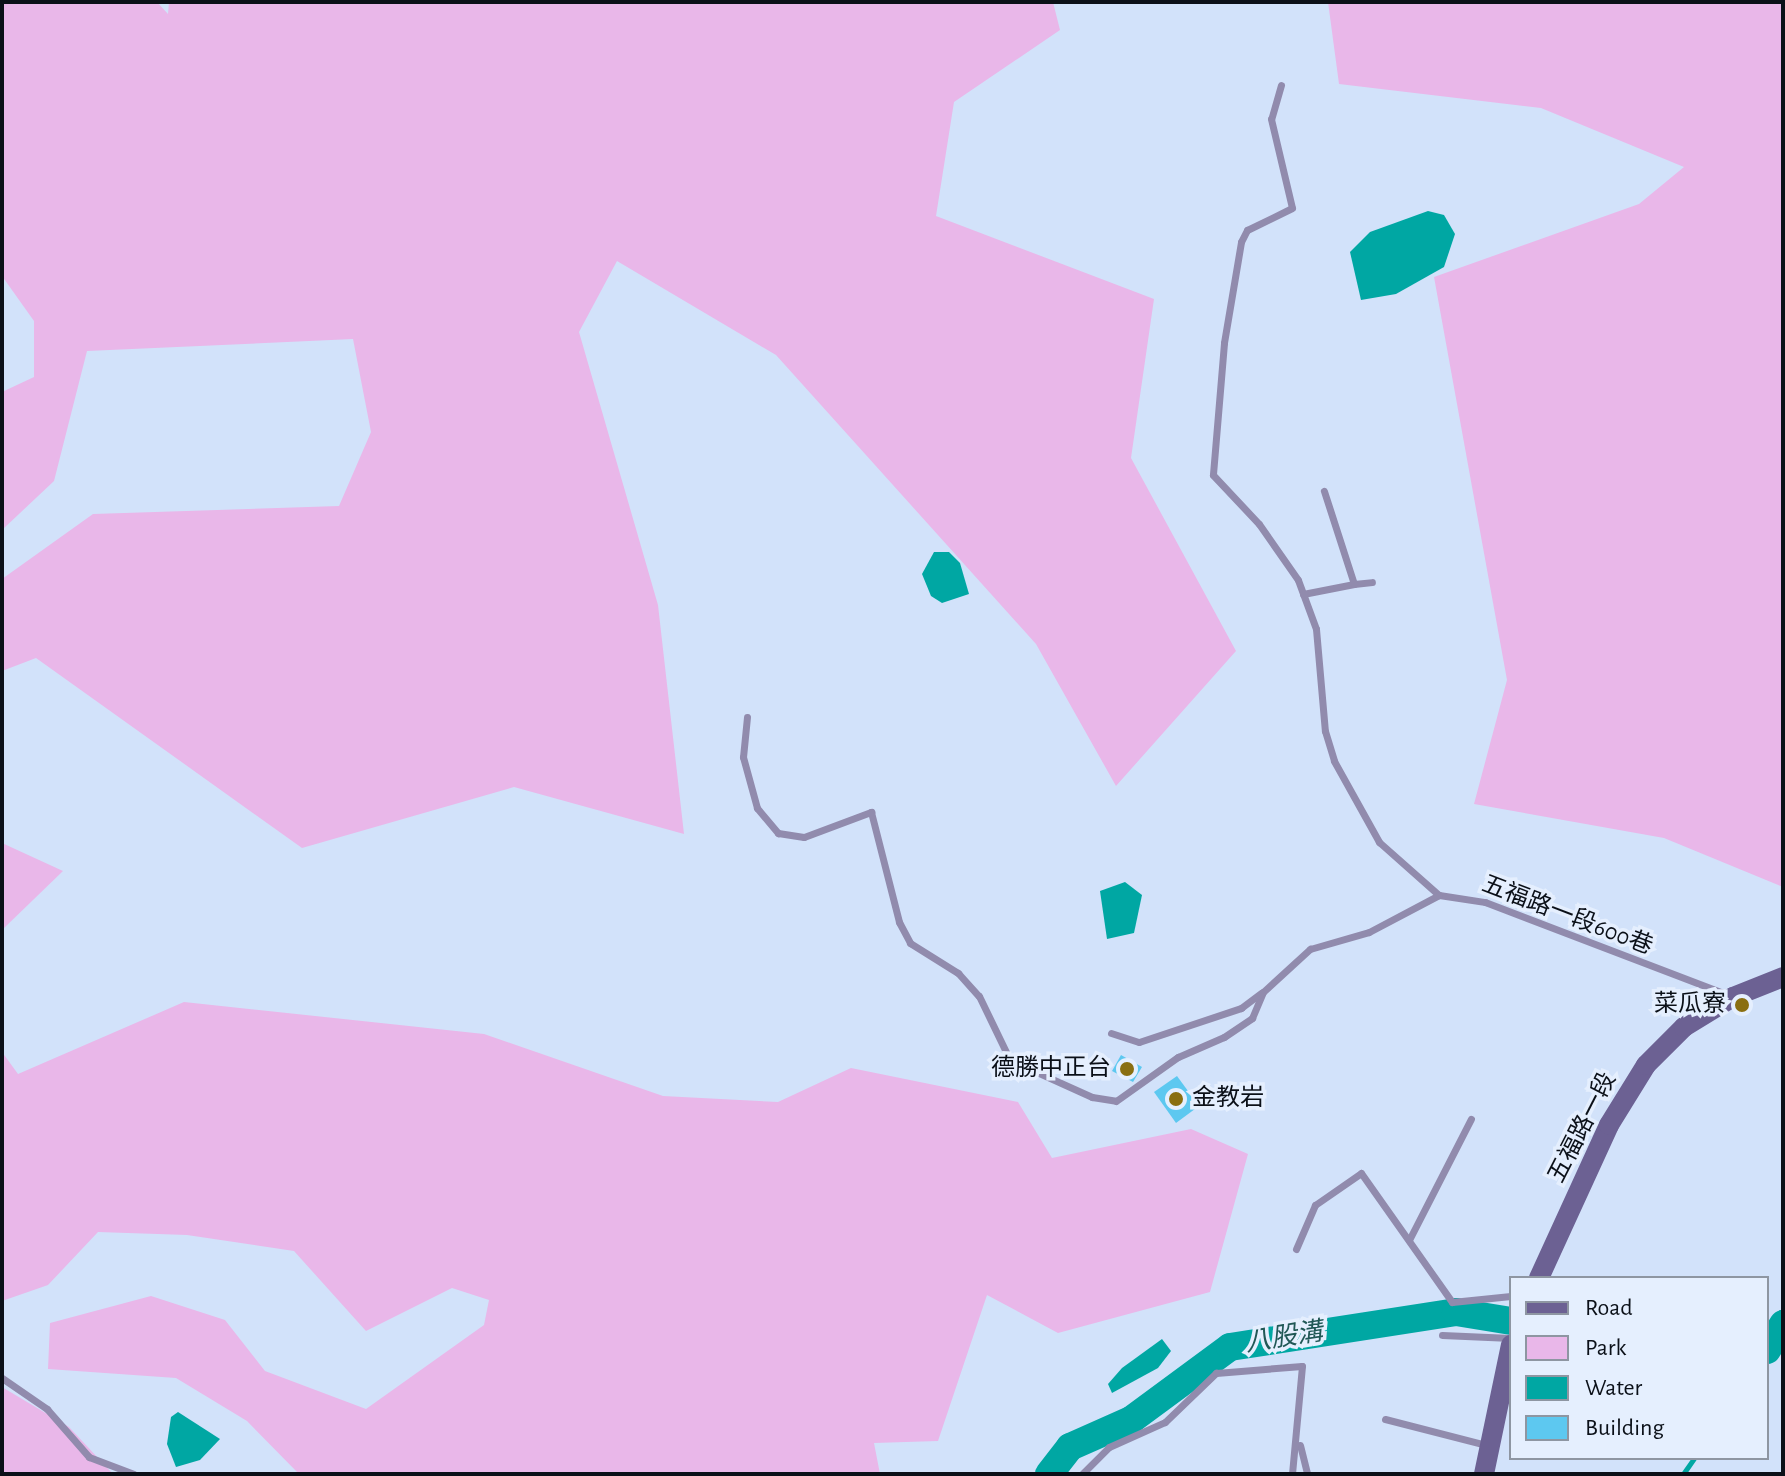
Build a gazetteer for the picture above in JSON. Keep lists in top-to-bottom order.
{
  "streets": {
    "main road": ["五福路一段"],
    "lane": ["五福路一段600巷"]
  },
  "crossings": [
    ["五福路一段600巷", "五福路一段"]
  ],
  "water": ["八股溝"],
  "places": ["菜瓜寮", "德勝中正台", "金教岩"],
  "legend": [
    "Road",
    "Park",
    "Water",
    "Building"
  ]
}
